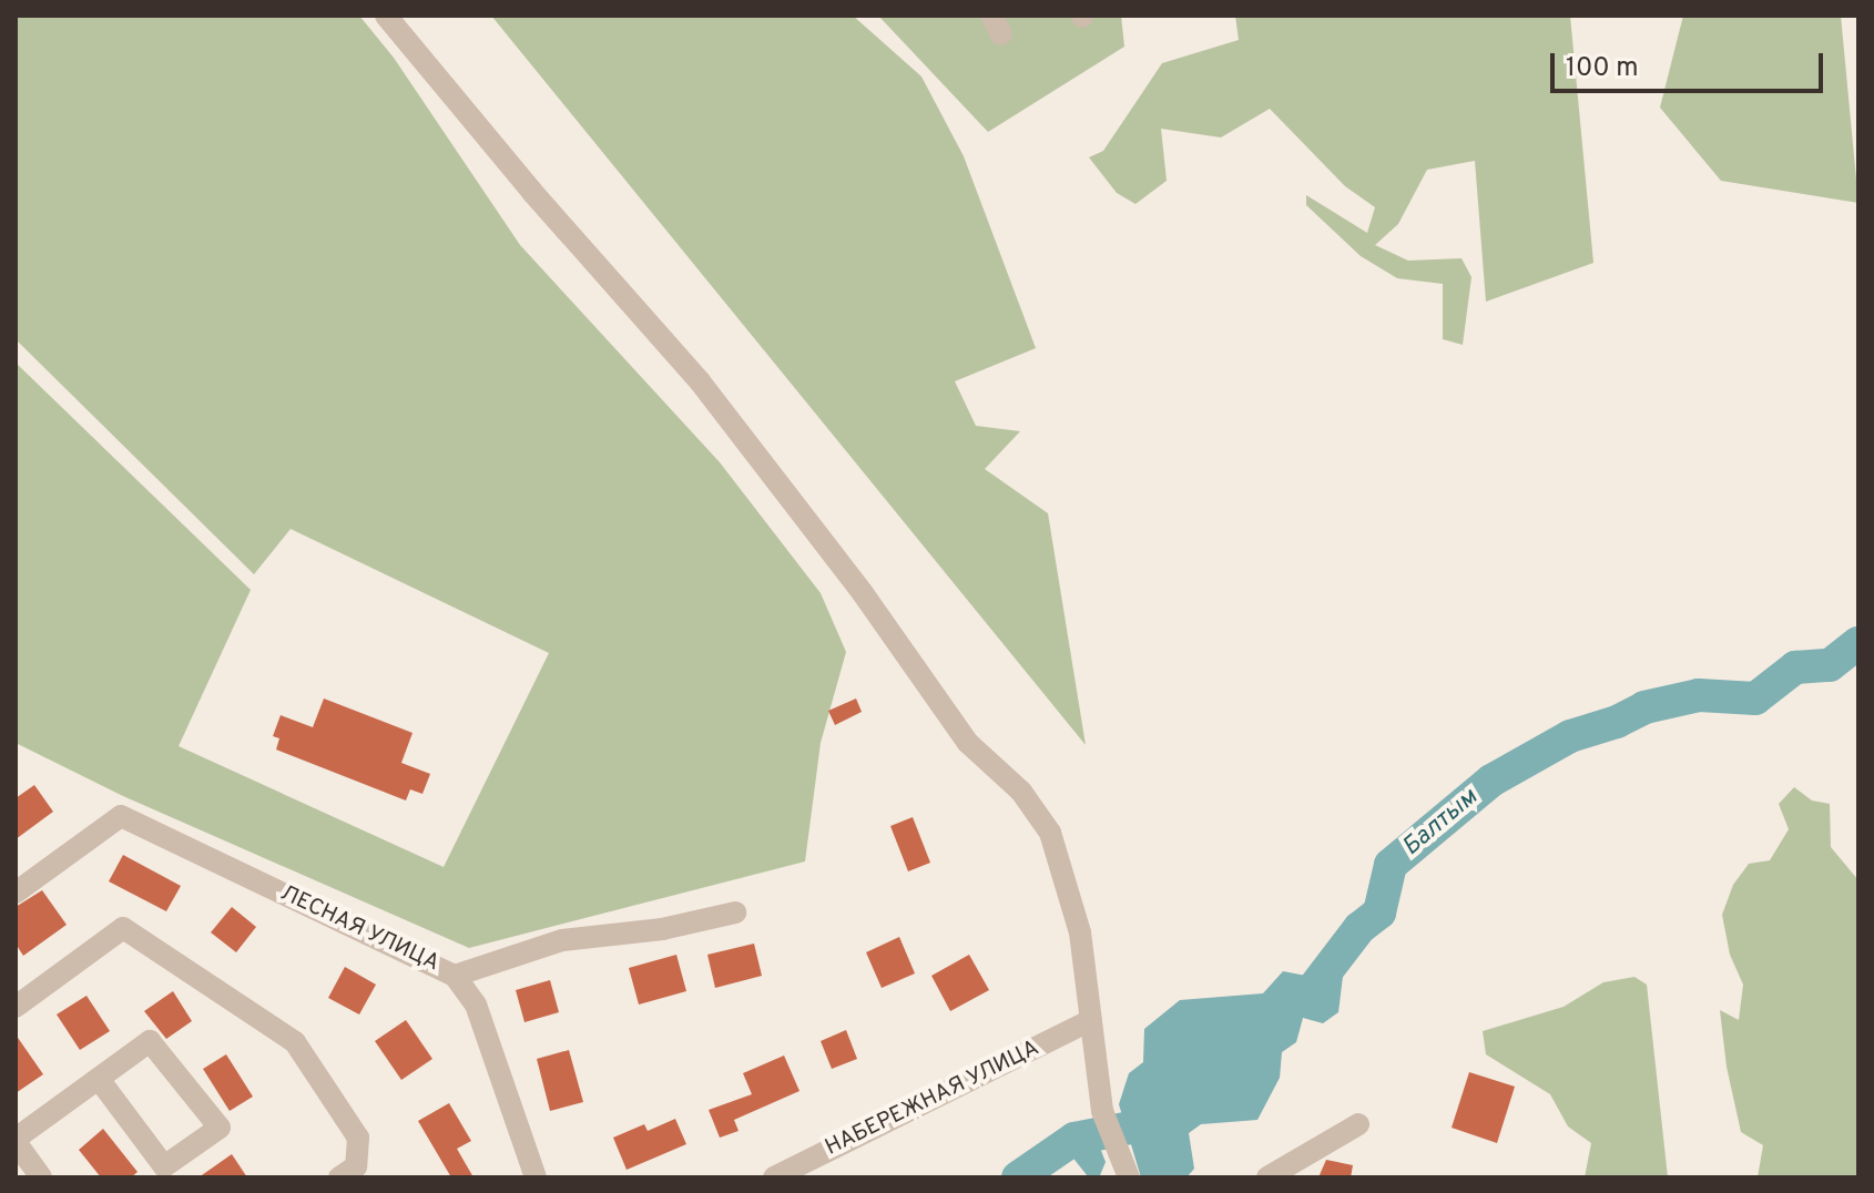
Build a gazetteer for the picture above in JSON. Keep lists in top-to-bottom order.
{
  "streets": {
    "street": ["ЛЕСНАЯ УЛИЦА", "НАБЕРЕЖНАЯ УЛИЦА"]
  },
  "water": ["Балтым"],
  "scale_bar": "100 m"
}
